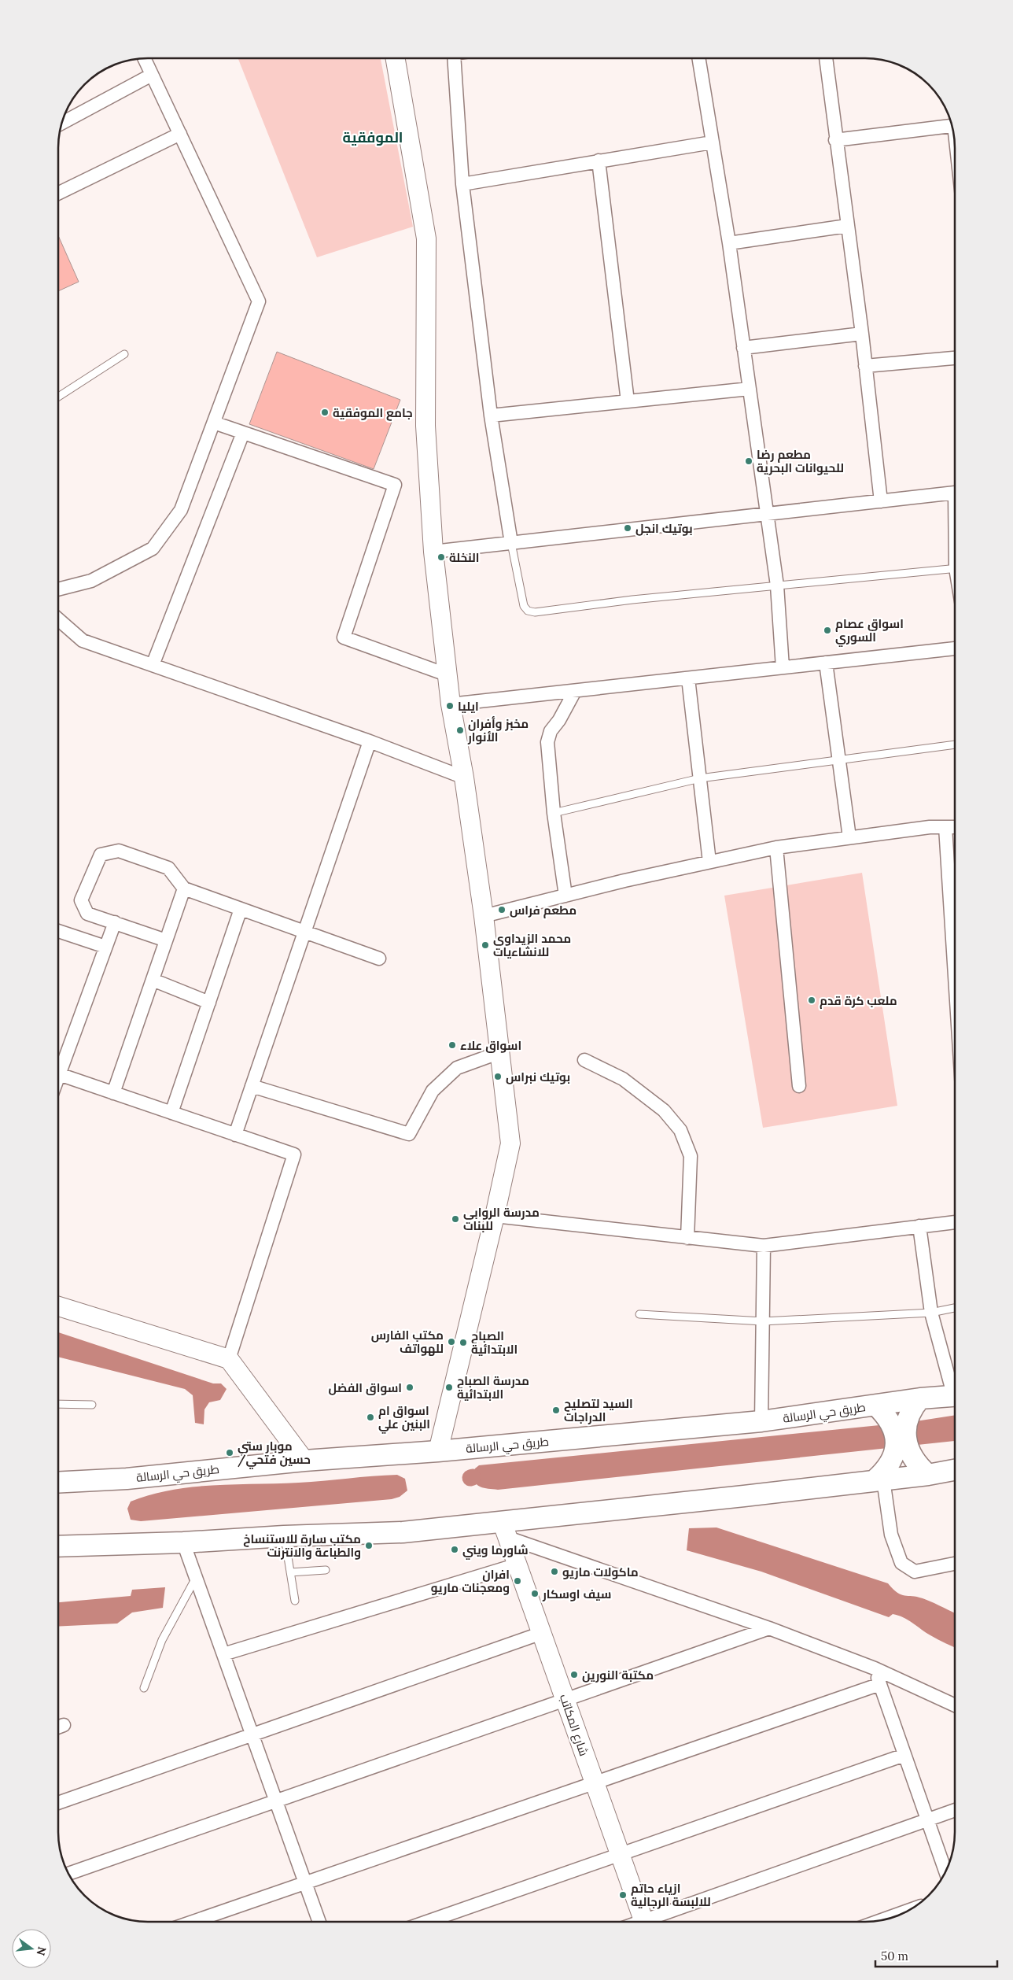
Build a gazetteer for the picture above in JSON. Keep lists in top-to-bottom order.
{
  "streets": {
    "main road": ["طريق حي الرسالة"],
    "street": ["شارع المكاتب"]
  },
  "districts": ["الموفقية"],
  "places": [
    "جامع الموفقية",
    "مطعم رضا للحيوانات البحرية",
    "بوتيك انجل",
    "النخلة",
    "اسواق عصام السوري",
    "ايليا",
    "مخبز وأفران الأنوار",
    "مطعم فراس",
    "محمد الزيداوي للانشاءيات",
    "ملعب كرة قدم",
    "اسواق علاء",
    "بوتيك نبراس",
    "مدرسة الروابي للبنات",
    "مكتب الفارس للهواتف",
    "الصباح الابتدائية",
    "اسواق الفضل",
    "مدرسة الصباح الابتدائية",
    "السيد لتصليح الدراجات",
    "اسواق ام البنين علي",
    "موبار ستي /حسين فتحي",
    "مكتب سارة للاستنساخ والطباعة والانترنت",
    "شاورما ويني",
    "ماكولات ماريو",
    "افران ومعجنات ماريو",
    "سيف اوسكار",
    "مكتبة النورين",
    "ازياء حاتم للالبسة الرجالية"
  ],
  "scale_bar": "50 m",
  "north": "right"
}
